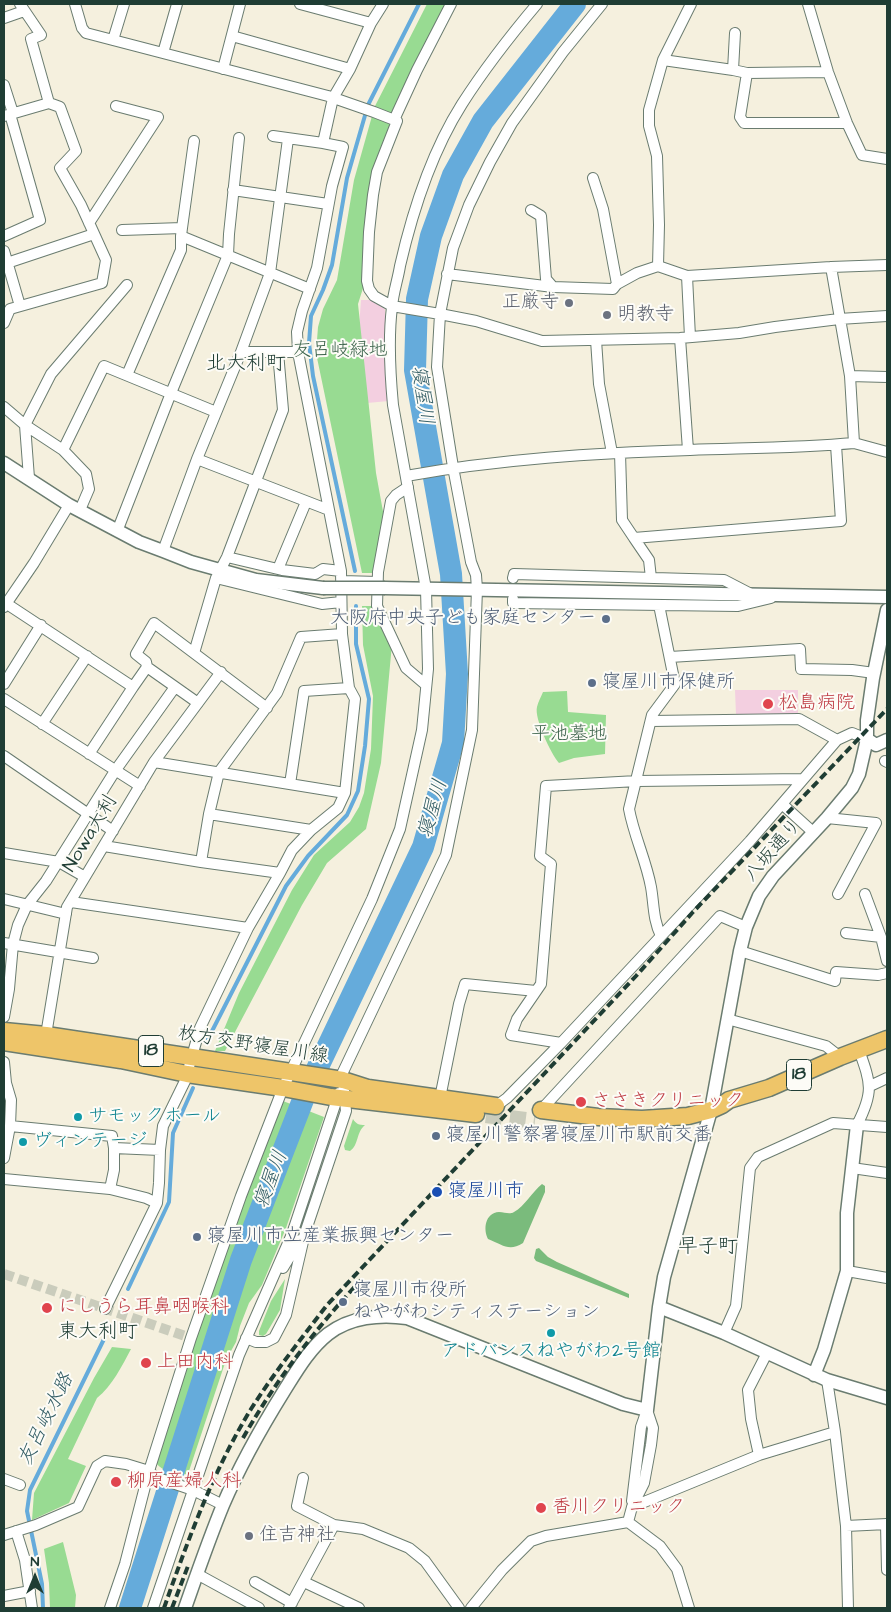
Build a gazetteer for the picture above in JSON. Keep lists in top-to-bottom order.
{
  "streets": {
    "main road": ["枚方交野寝屋川線", "18"],
    "street": ["Nowa大利", "八坂通り"]
  },
  "crossings": [
    ["Nowa大利", "枚方交野寝屋川線"],
    ["八坂通り", "18"]
  ],
  "districts": ["北大利町", "早子町", "東大利町"],
  "water": ["寝屋川", "友呂岐水路"],
  "parks": ["友呂岐緑地", "平池墓地"],
  "places": [
    "正厳寺",
    "明教寺",
    "大阪府中央子ども家庭センター",
    "寝屋川市保健所",
    "松島病院",
    "ささきクリニック",
    "サモックホール",
    "寝屋川警察署寝屋川市駅前交番",
    "ヴィンテージ",
    "寝屋川市",
    "寝屋川市立産業振興センター",
    "寝屋川市役所 ねやがわシティステーション",
    "にしうら耳鼻咽喉科",
    "アドバンスねやがわ2号館",
    "上田内科",
    "柳原産婦人科",
    "香川クリニック",
    "住吉神社"
  ],
  "north": "top"
}
